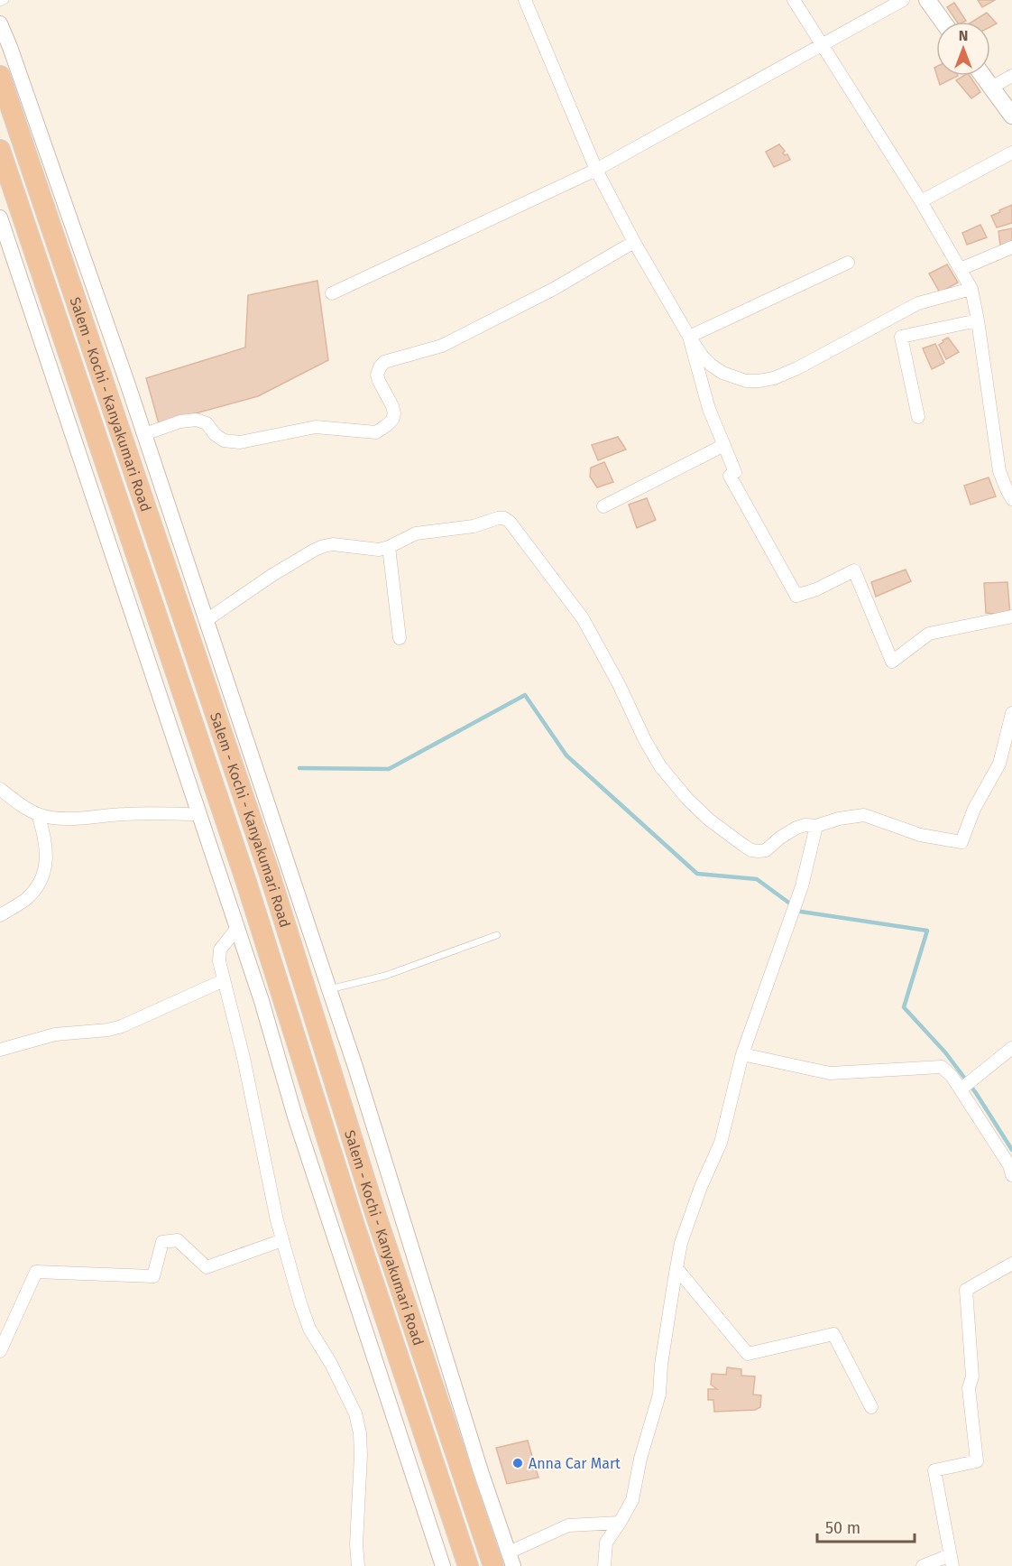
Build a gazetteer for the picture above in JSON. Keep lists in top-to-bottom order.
{
  "streets": {
    "highway": ["Salem - Kochi - Kanyakumari Road"]
  },
  "places": ["Anna Car Mart"],
  "scale_bar": "50 m",
  "north": "top"
}
